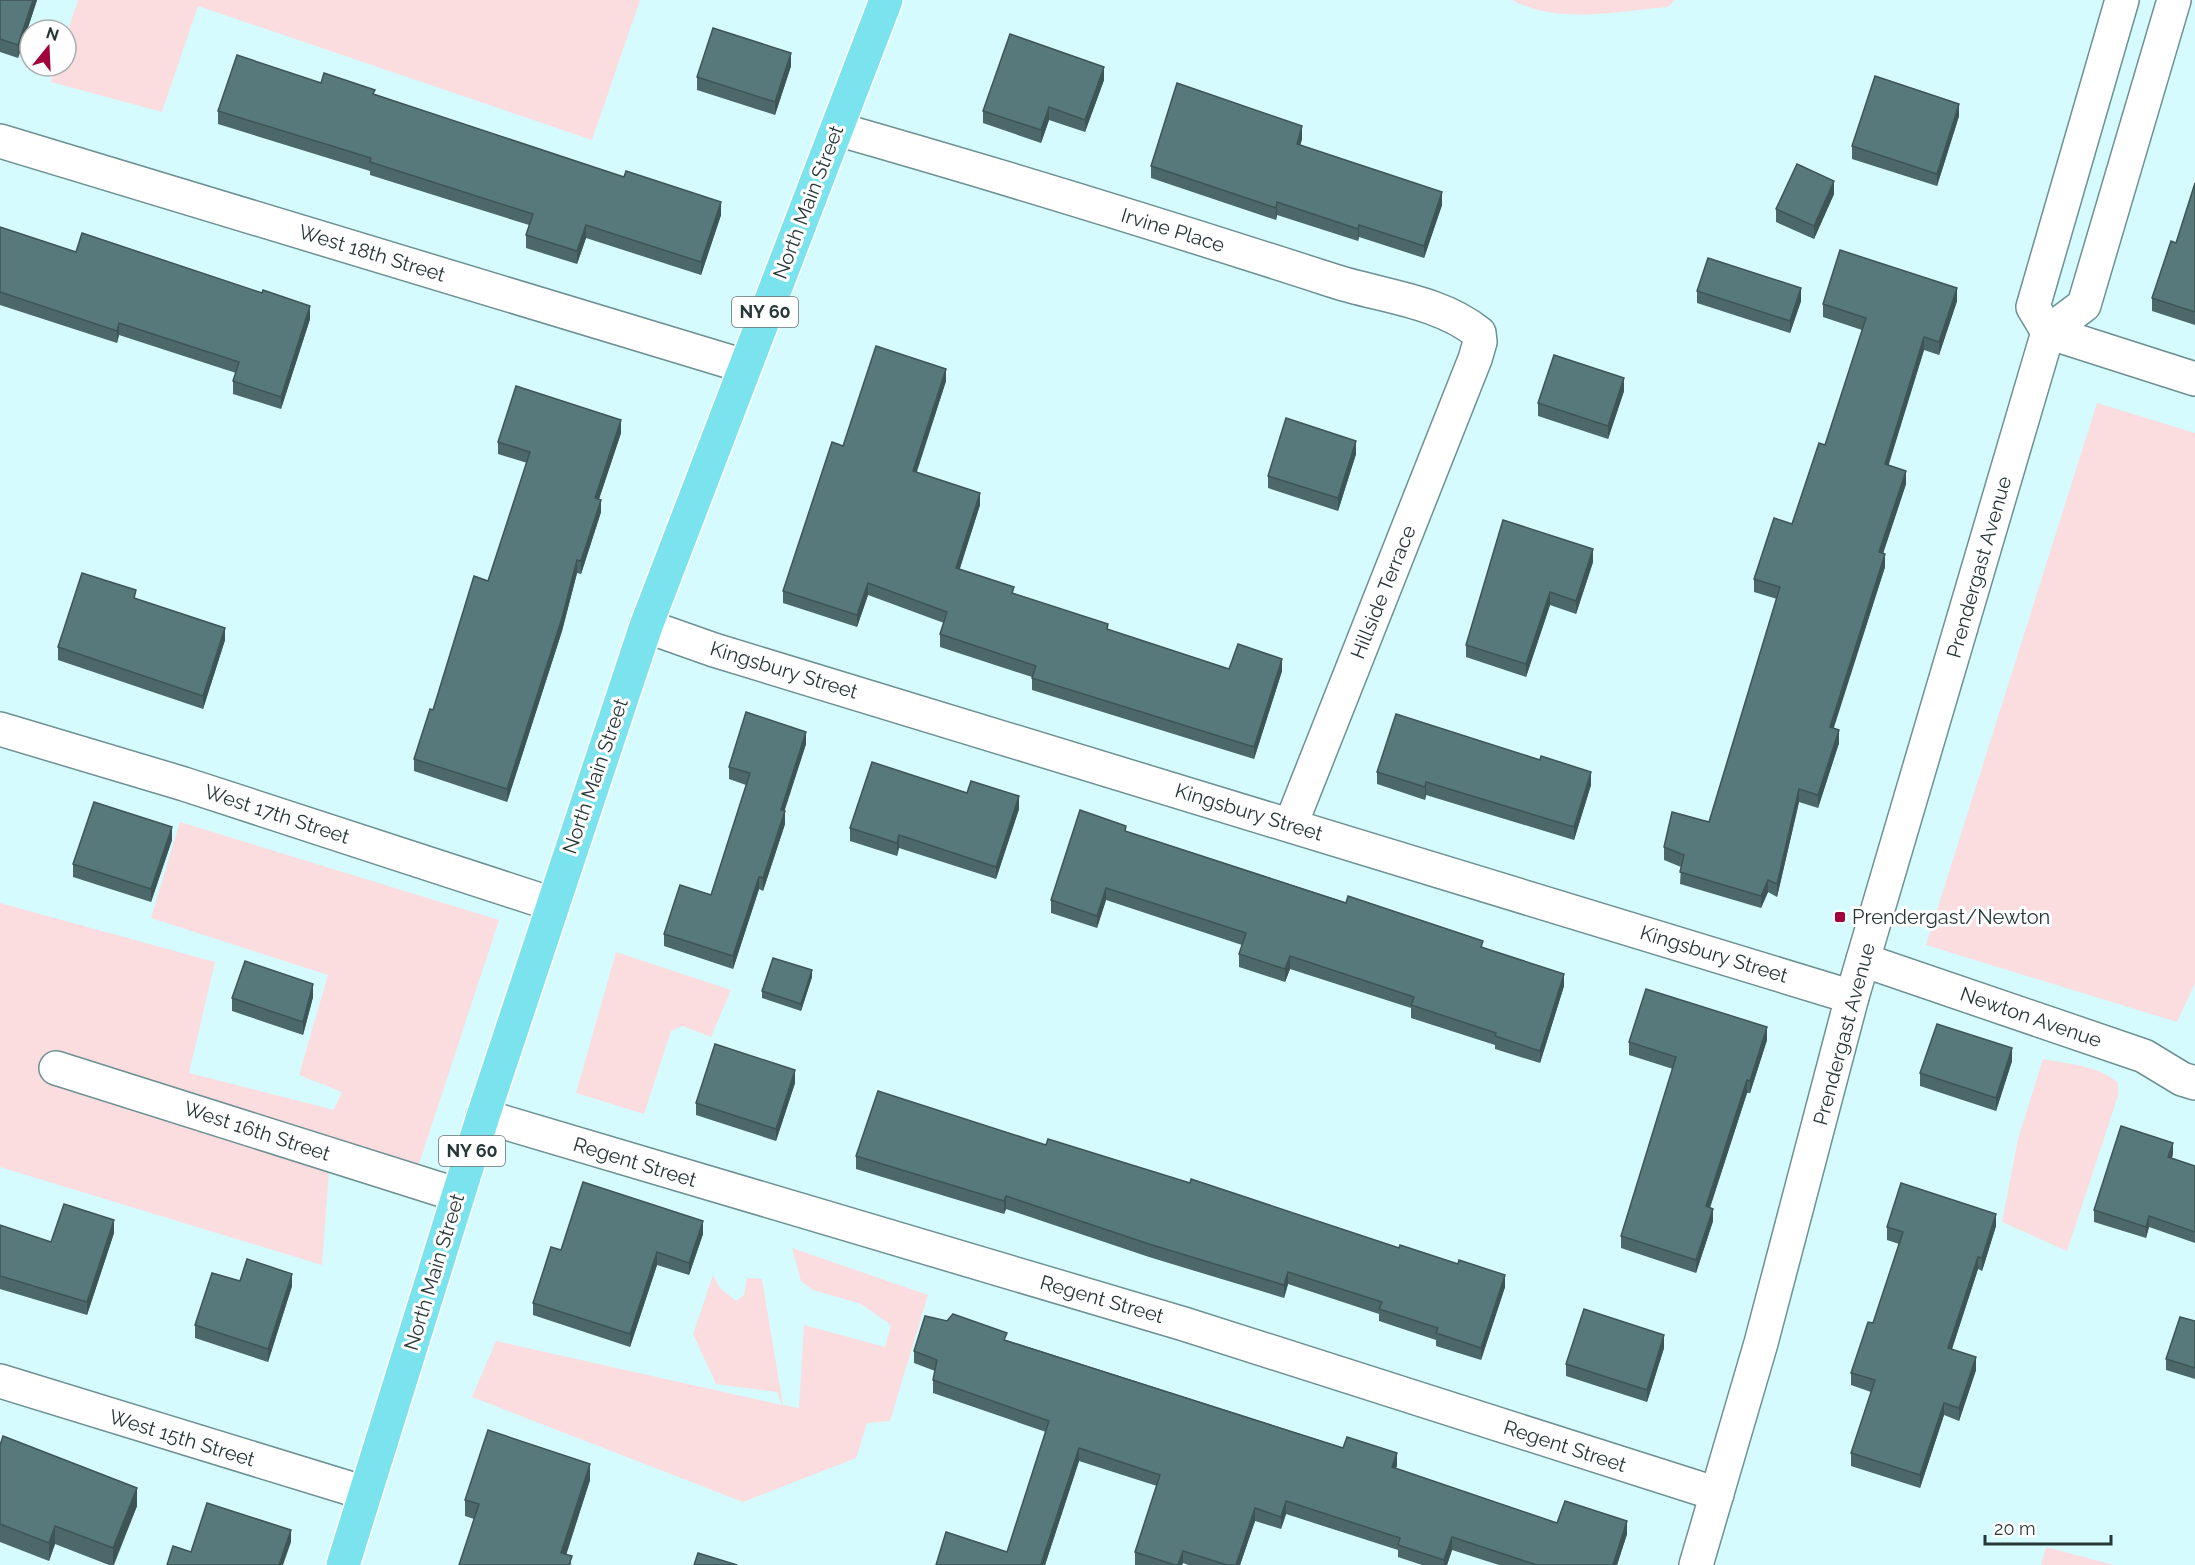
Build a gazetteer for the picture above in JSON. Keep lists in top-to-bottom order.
{
  "streets": {
    "highway": ["North Main Street", "NY 60"],
    "street": [
      "Irvine Place",
      "West 18th Street",
      "Prendergast Avenue",
      "Hillside Terrace",
      "Kingsbury Street",
      "West 17th Street",
      "Newton Avenue",
      "West 16th Street",
      "Regent Street",
      "West 15th Street"
    ]
  },
  "crossings": [
    ["North Main Street", "Irvine Place"],
    ["North Main Street", "West 18th Street"],
    ["North Main Street", "Kingsbury Street"],
    ["North Main Street", "West 17th Street"],
    ["North Main Street", "West 16th Street"],
    ["North Main Street", "Regent Street"],
    ["North Main Street", "West 15th Street"],
    ["Irvine Place", "Hillside Terrace"],
    ["Prendergast Avenue", "Kingsbury Street"],
    ["Prendergast Avenue", "Newton Avenue"],
    ["Prendergast Avenue", "Regent Street"],
    ["Hillside Terrace", "Kingsbury Street"]
  ],
  "places": {
    "transit": ["Prendergast/Newton"]
  },
  "scale_bar": "20 m",
  "north": "top"
}
